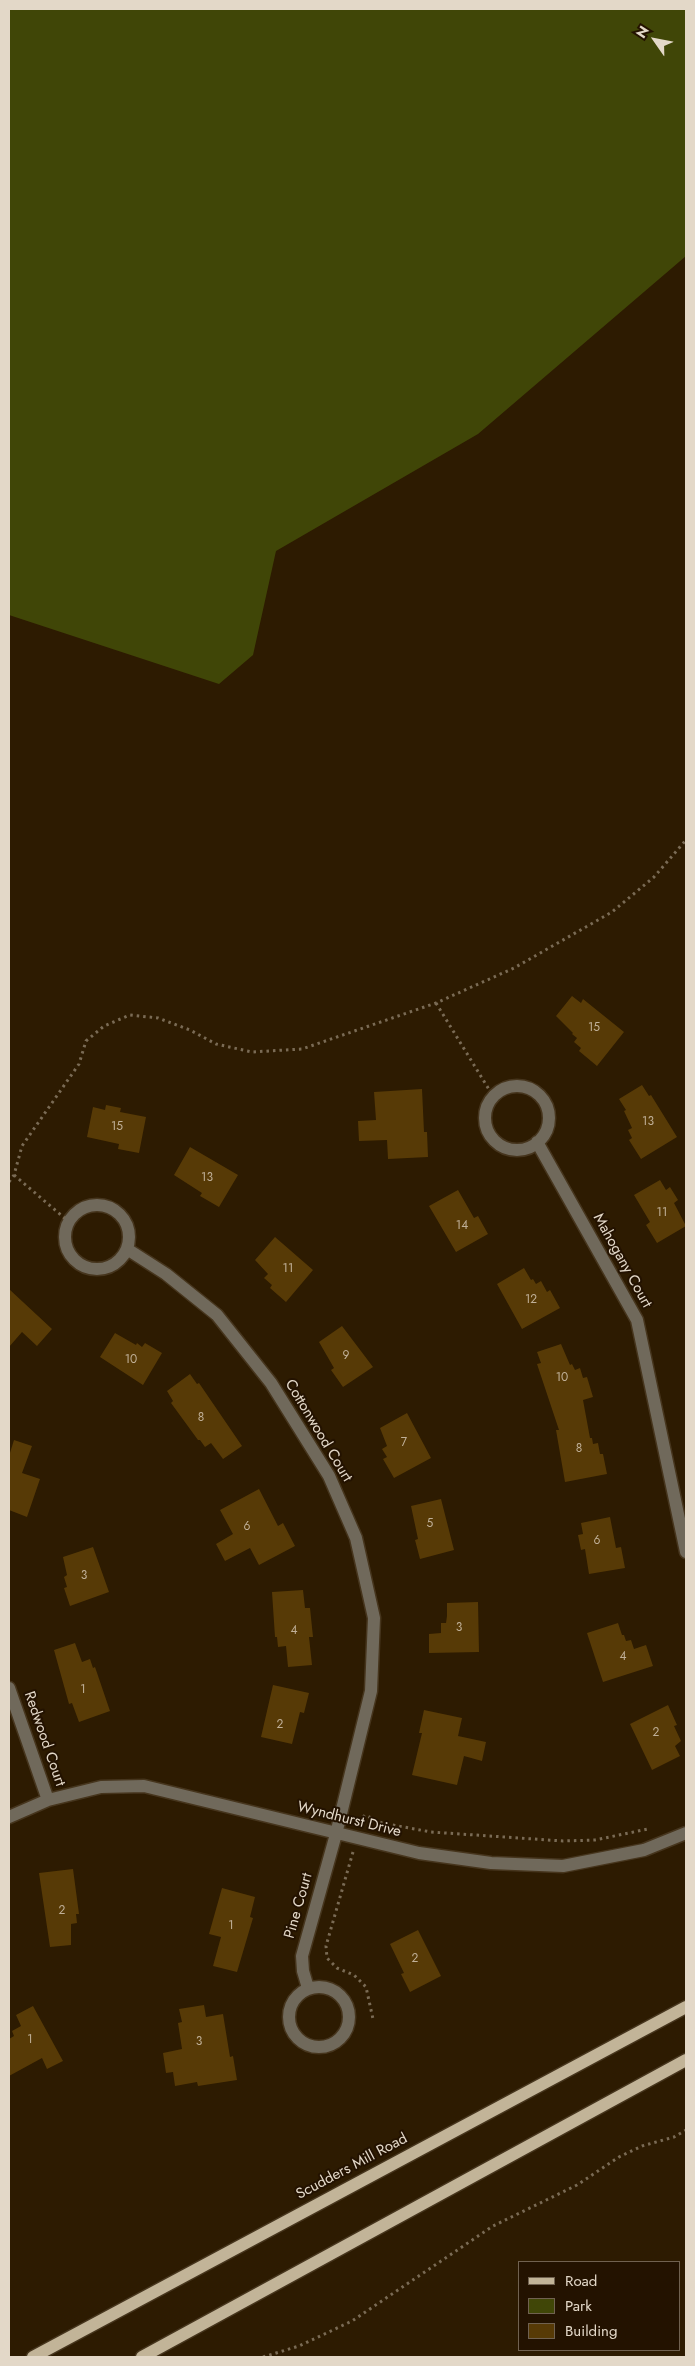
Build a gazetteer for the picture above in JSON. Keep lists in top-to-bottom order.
{
  "streets": {
    "main road": ["Scudders Mill Road"],
    "street": [
      "Mahogany Court",
      "Cottonwood Court",
      "Redwood Court",
      "Wyndhurst Drive",
      "Pine Court"
    ]
  },
  "crossings": [
    ["Cottonwood Court", "Wyndhurst Drive"],
    ["Cottonwood Court", "Pine Court"],
    ["Redwood Court", "Wyndhurst Drive"],
    ["Wyndhurst Drive", "Pine Court"]
  ],
  "house_numbers": [
    "15",
    "13",
    "15",
    "13",
    "11",
    "14",
    "11",
    "12",
    "9",
    "10",
    "10",
    "8",
    "7",
    "8",
    "5",
    "6",
    "6",
    "3",
    "3",
    "4",
    "4",
    "1",
    "2",
    "2",
    "2",
    "1",
    "2",
    "1",
    "3"
  ],
  "legend": ["Road", "Park", "Building"],
  "north": "top left"
}
